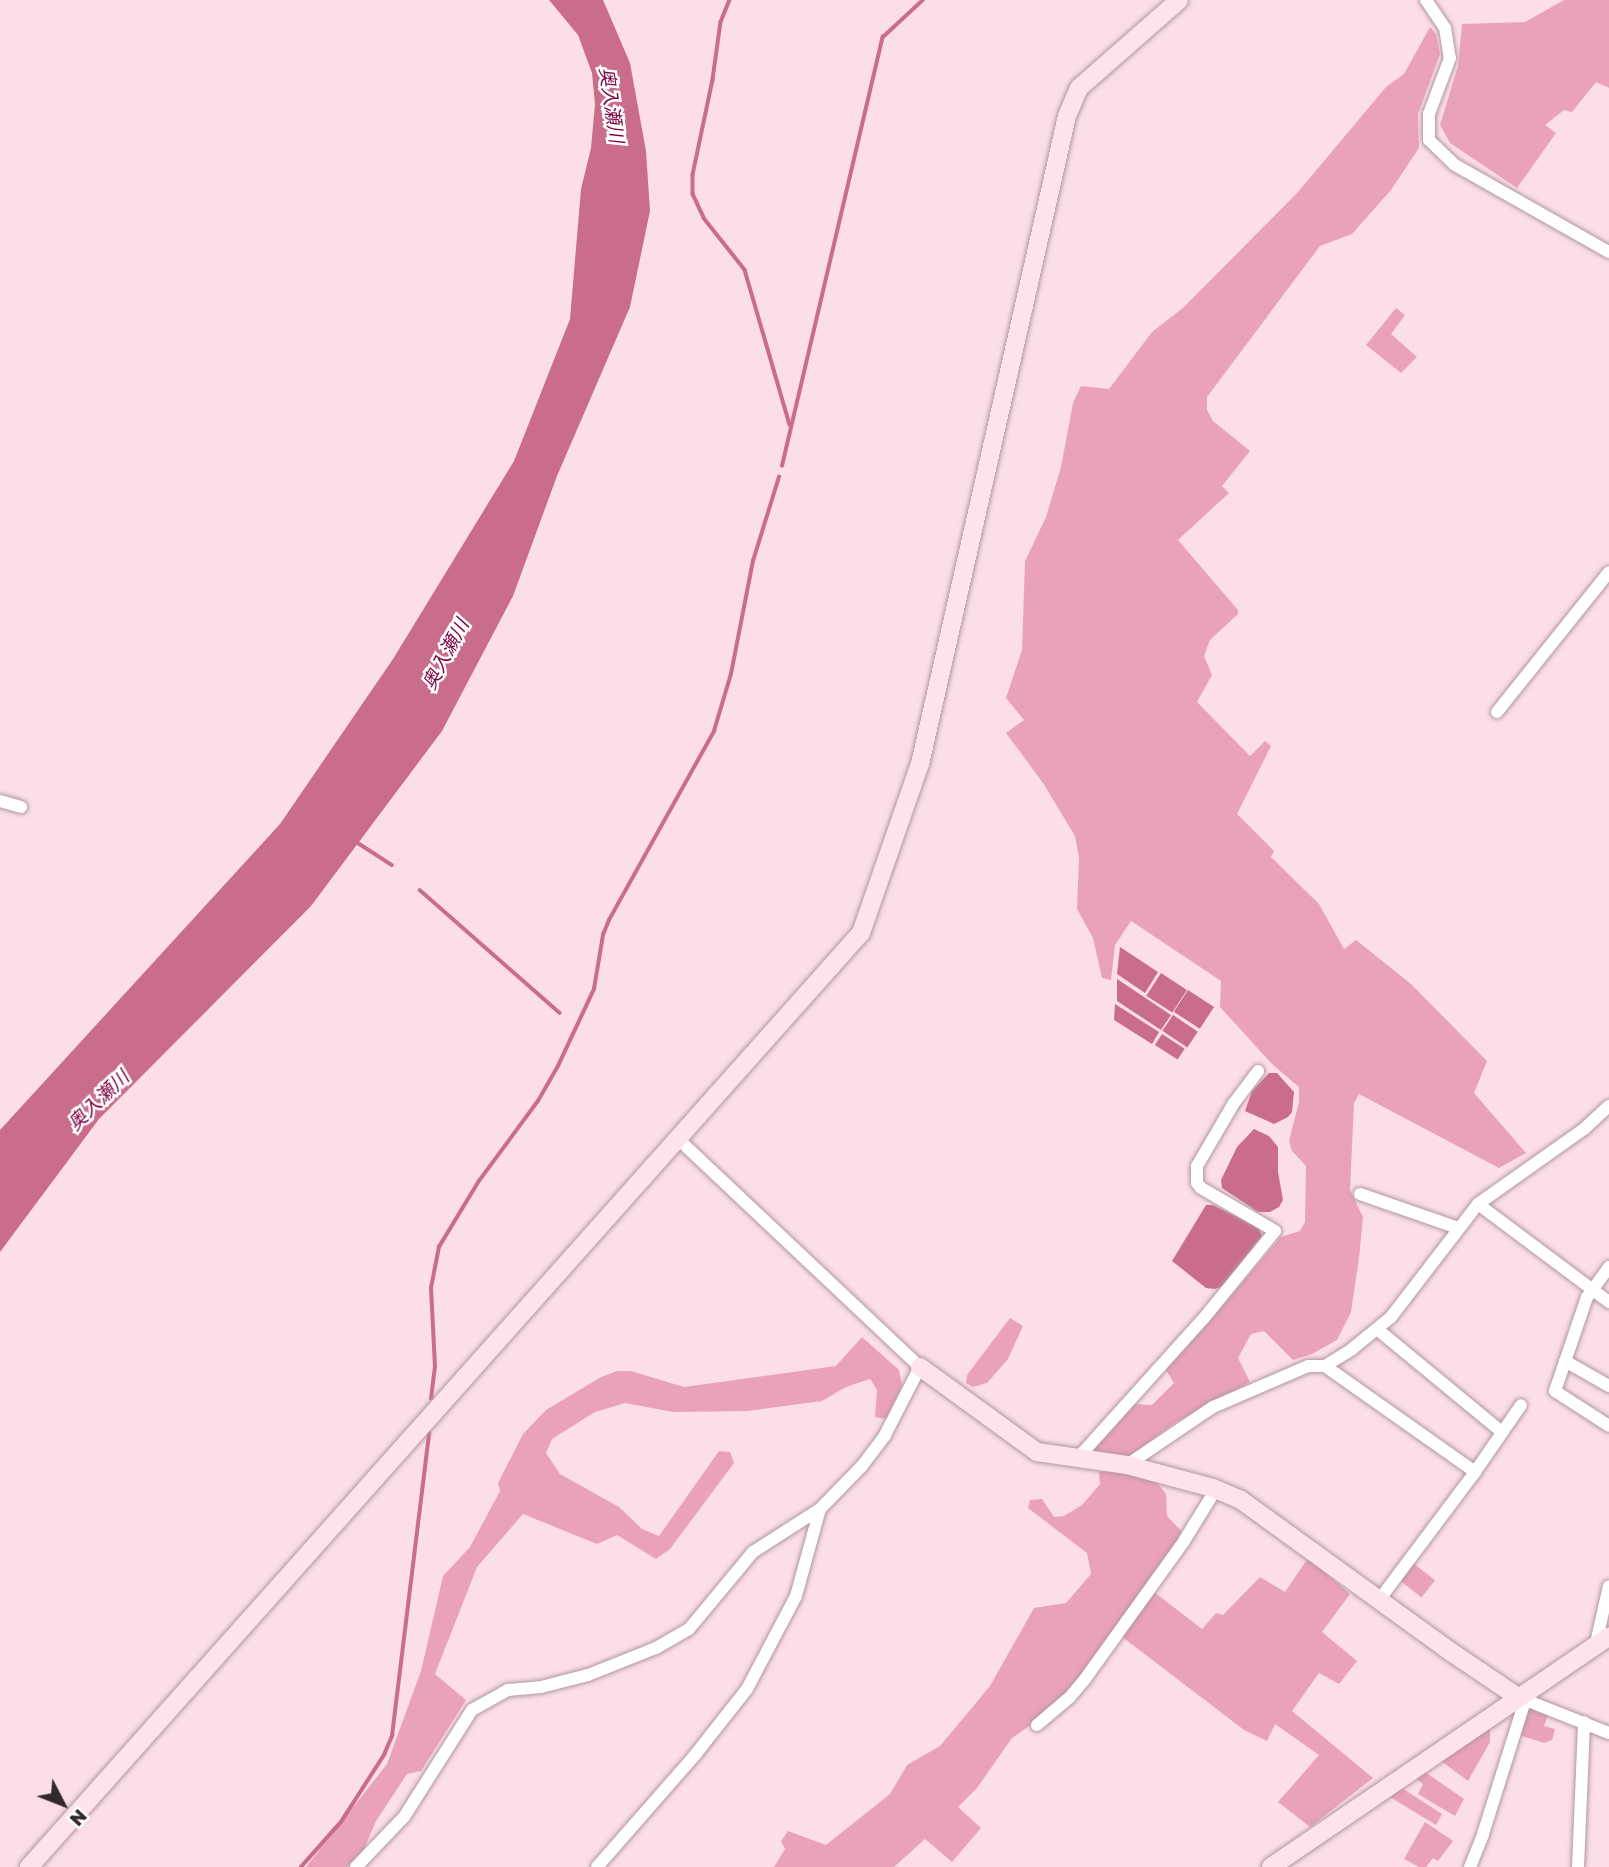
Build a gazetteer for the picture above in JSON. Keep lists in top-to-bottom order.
{
  "water": ["奥入瀬川"],
  "north": "bottom right"
}
